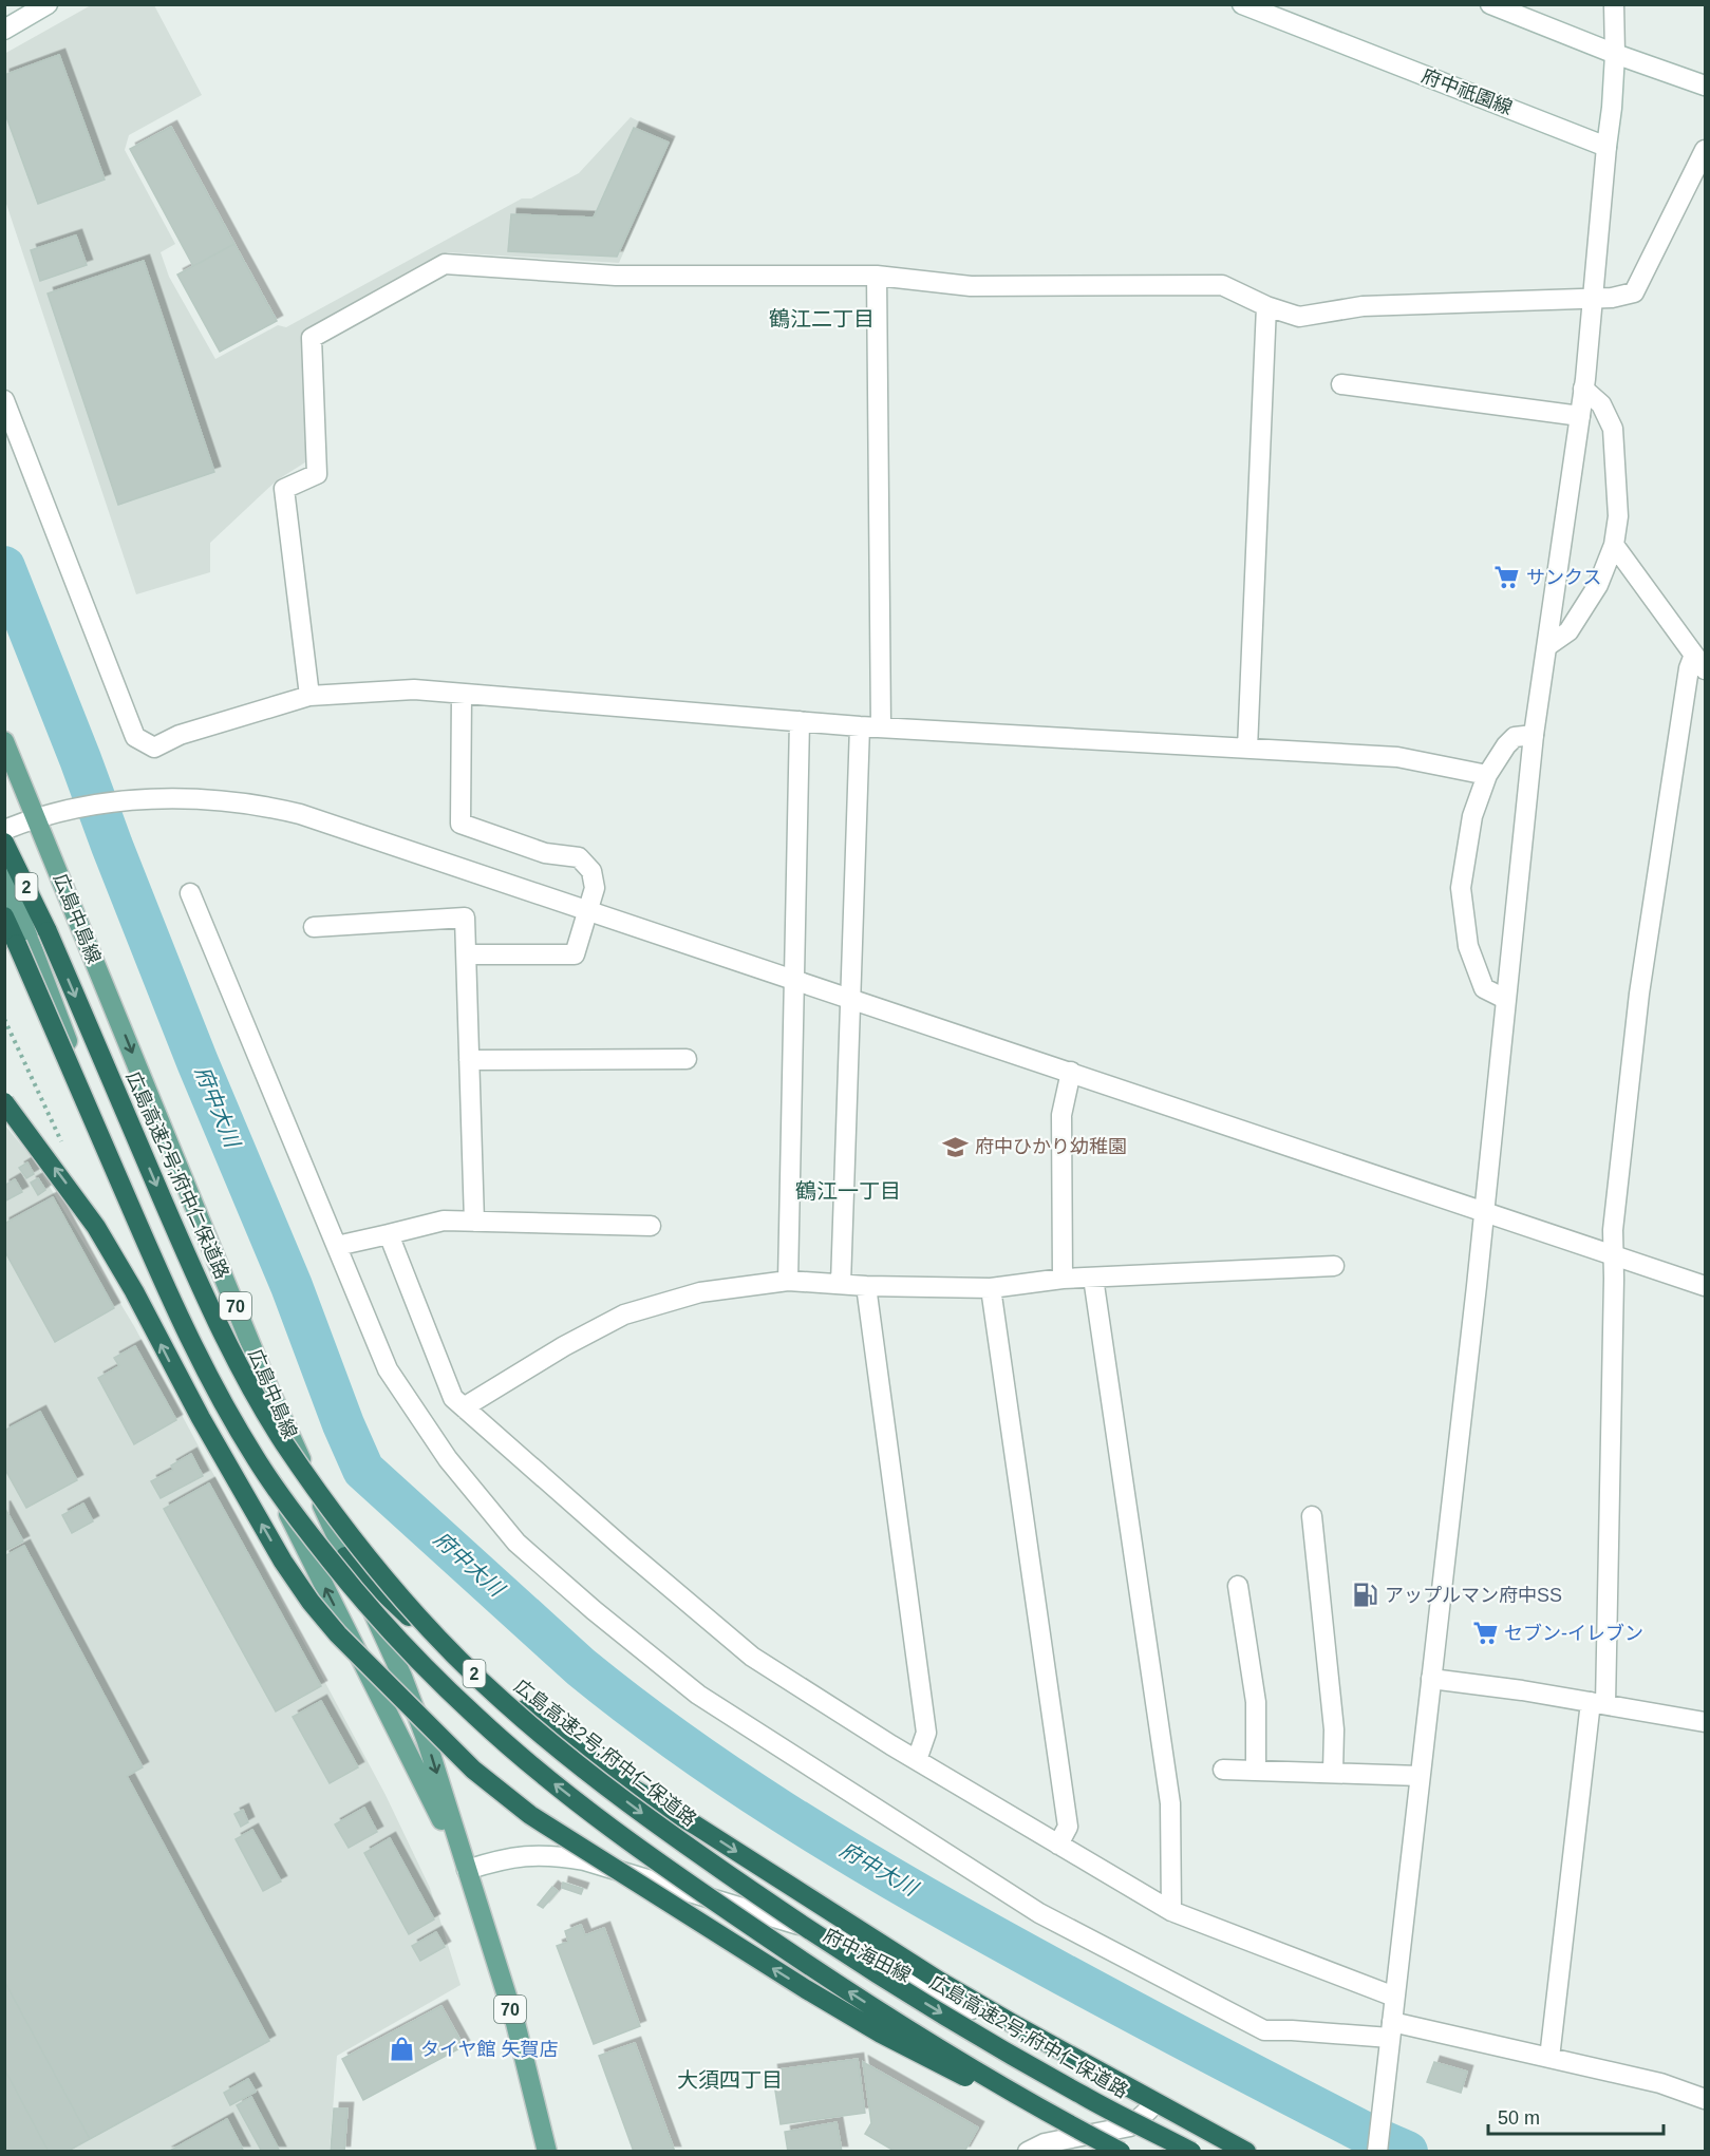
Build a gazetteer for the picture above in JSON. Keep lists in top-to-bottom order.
{
  "streets": {
    "highway": ["2", "広島高速2号;府中仁保道路"],
    "main road": ["広島中島線", "70"],
    "street": ["府中祇園線", "府中海田線"]
  },
  "crossings": [
    ["広島中島線", "府中海田線"]
  ],
  "districts": ["鶴江二丁目", "鶴江一丁目", "大須四丁目"],
  "water": ["府中大川"],
  "places": {
    "supermarket": ["サンクス", "セブン-イレブン"],
    "school or university": ["府中ひかり幼稚園"],
    "fuel station": ["アップルマン府中SS"],
    "shop": ["タイヤ館 矢賀店"]
  },
  "scale_bar": "50 m"
}
